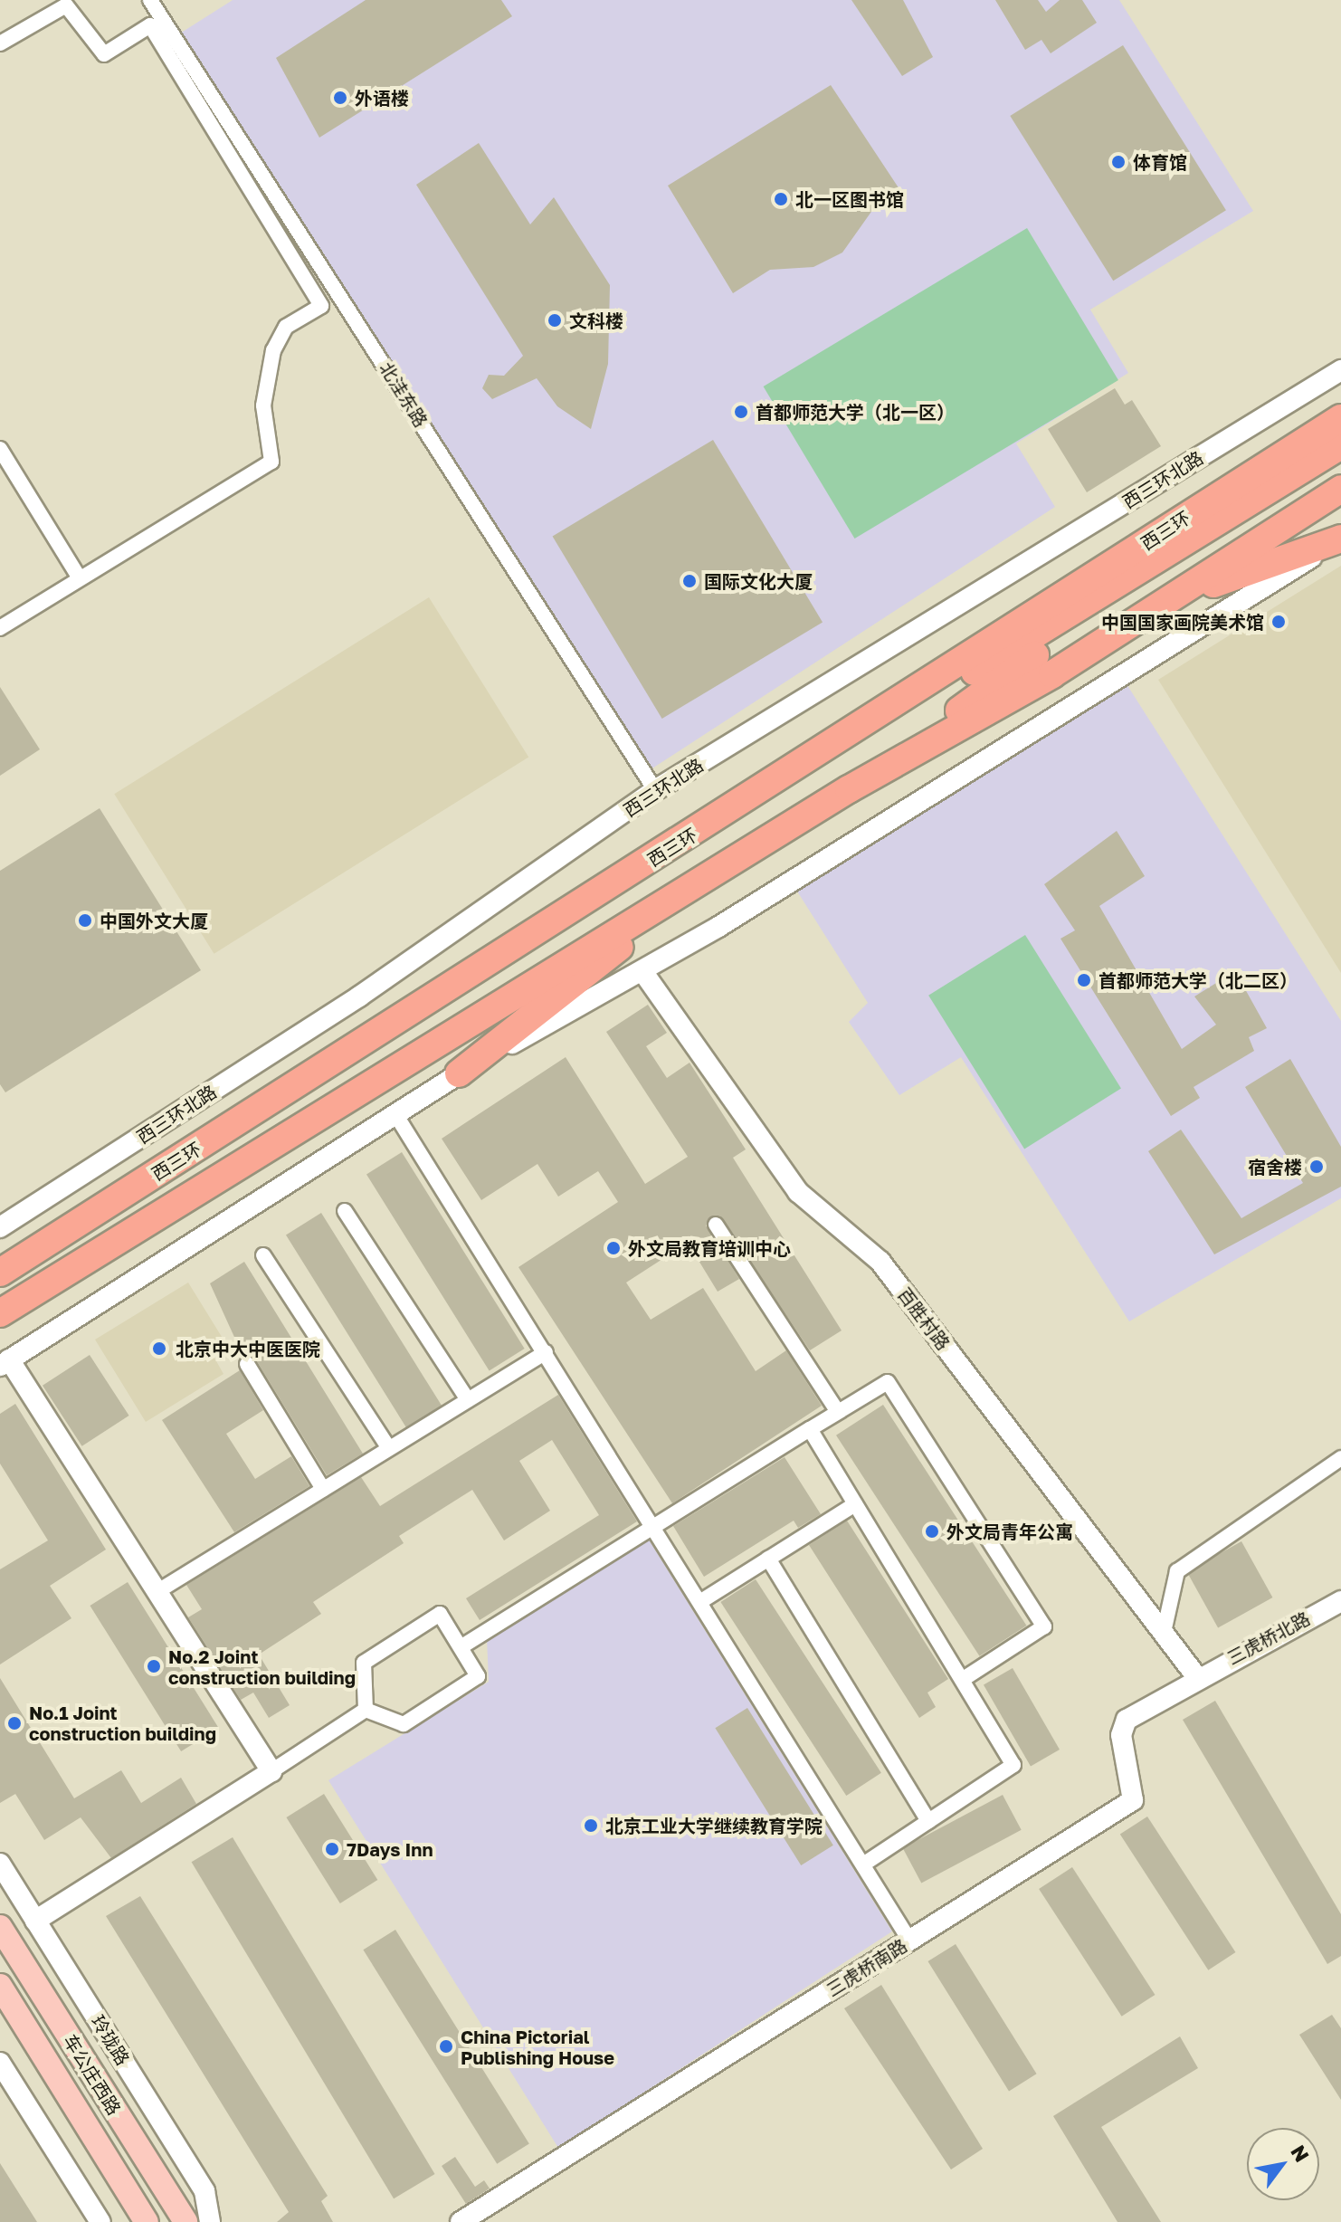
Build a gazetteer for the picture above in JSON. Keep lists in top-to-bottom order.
{
  "streets": {
    "highway": ["西三环"],
    "main road": ["车公庄西路"],
    "street": [
      "北洼东路",
      "西三环北路",
      "百胜村路",
      "三虎桥北路",
      "三虎桥南路",
      "玲珑路"
    ]
  },
  "crossings": [
    ["北洼东路", "西三环北路"],
    ["百胜村路", "三虎桥北路"],
    ["百胜村路", "三虎桥南路"],
    ["三虎桥北路", "三虎桥南路"]
  ],
  "places": [
    "外语楼",
    "体育馆",
    "北一区图书馆",
    "文科楼",
    "首都师范大学（北一区）",
    "国际文化大厦",
    "中国国家画院美术馆",
    "中国外文大厦",
    "首都师范大学（北二区）",
    "宿舍楼",
    "外文局教育培训中心",
    "北京中大中医医院",
    "外文局青年公寓",
    "No.2 Joint construction building",
    "No.1 Joint construction building",
    "北京工业大学继续教育学院",
    "7Days Inn",
    "China Pictorial Publishing House"
  ],
  "north": "top right"
}
